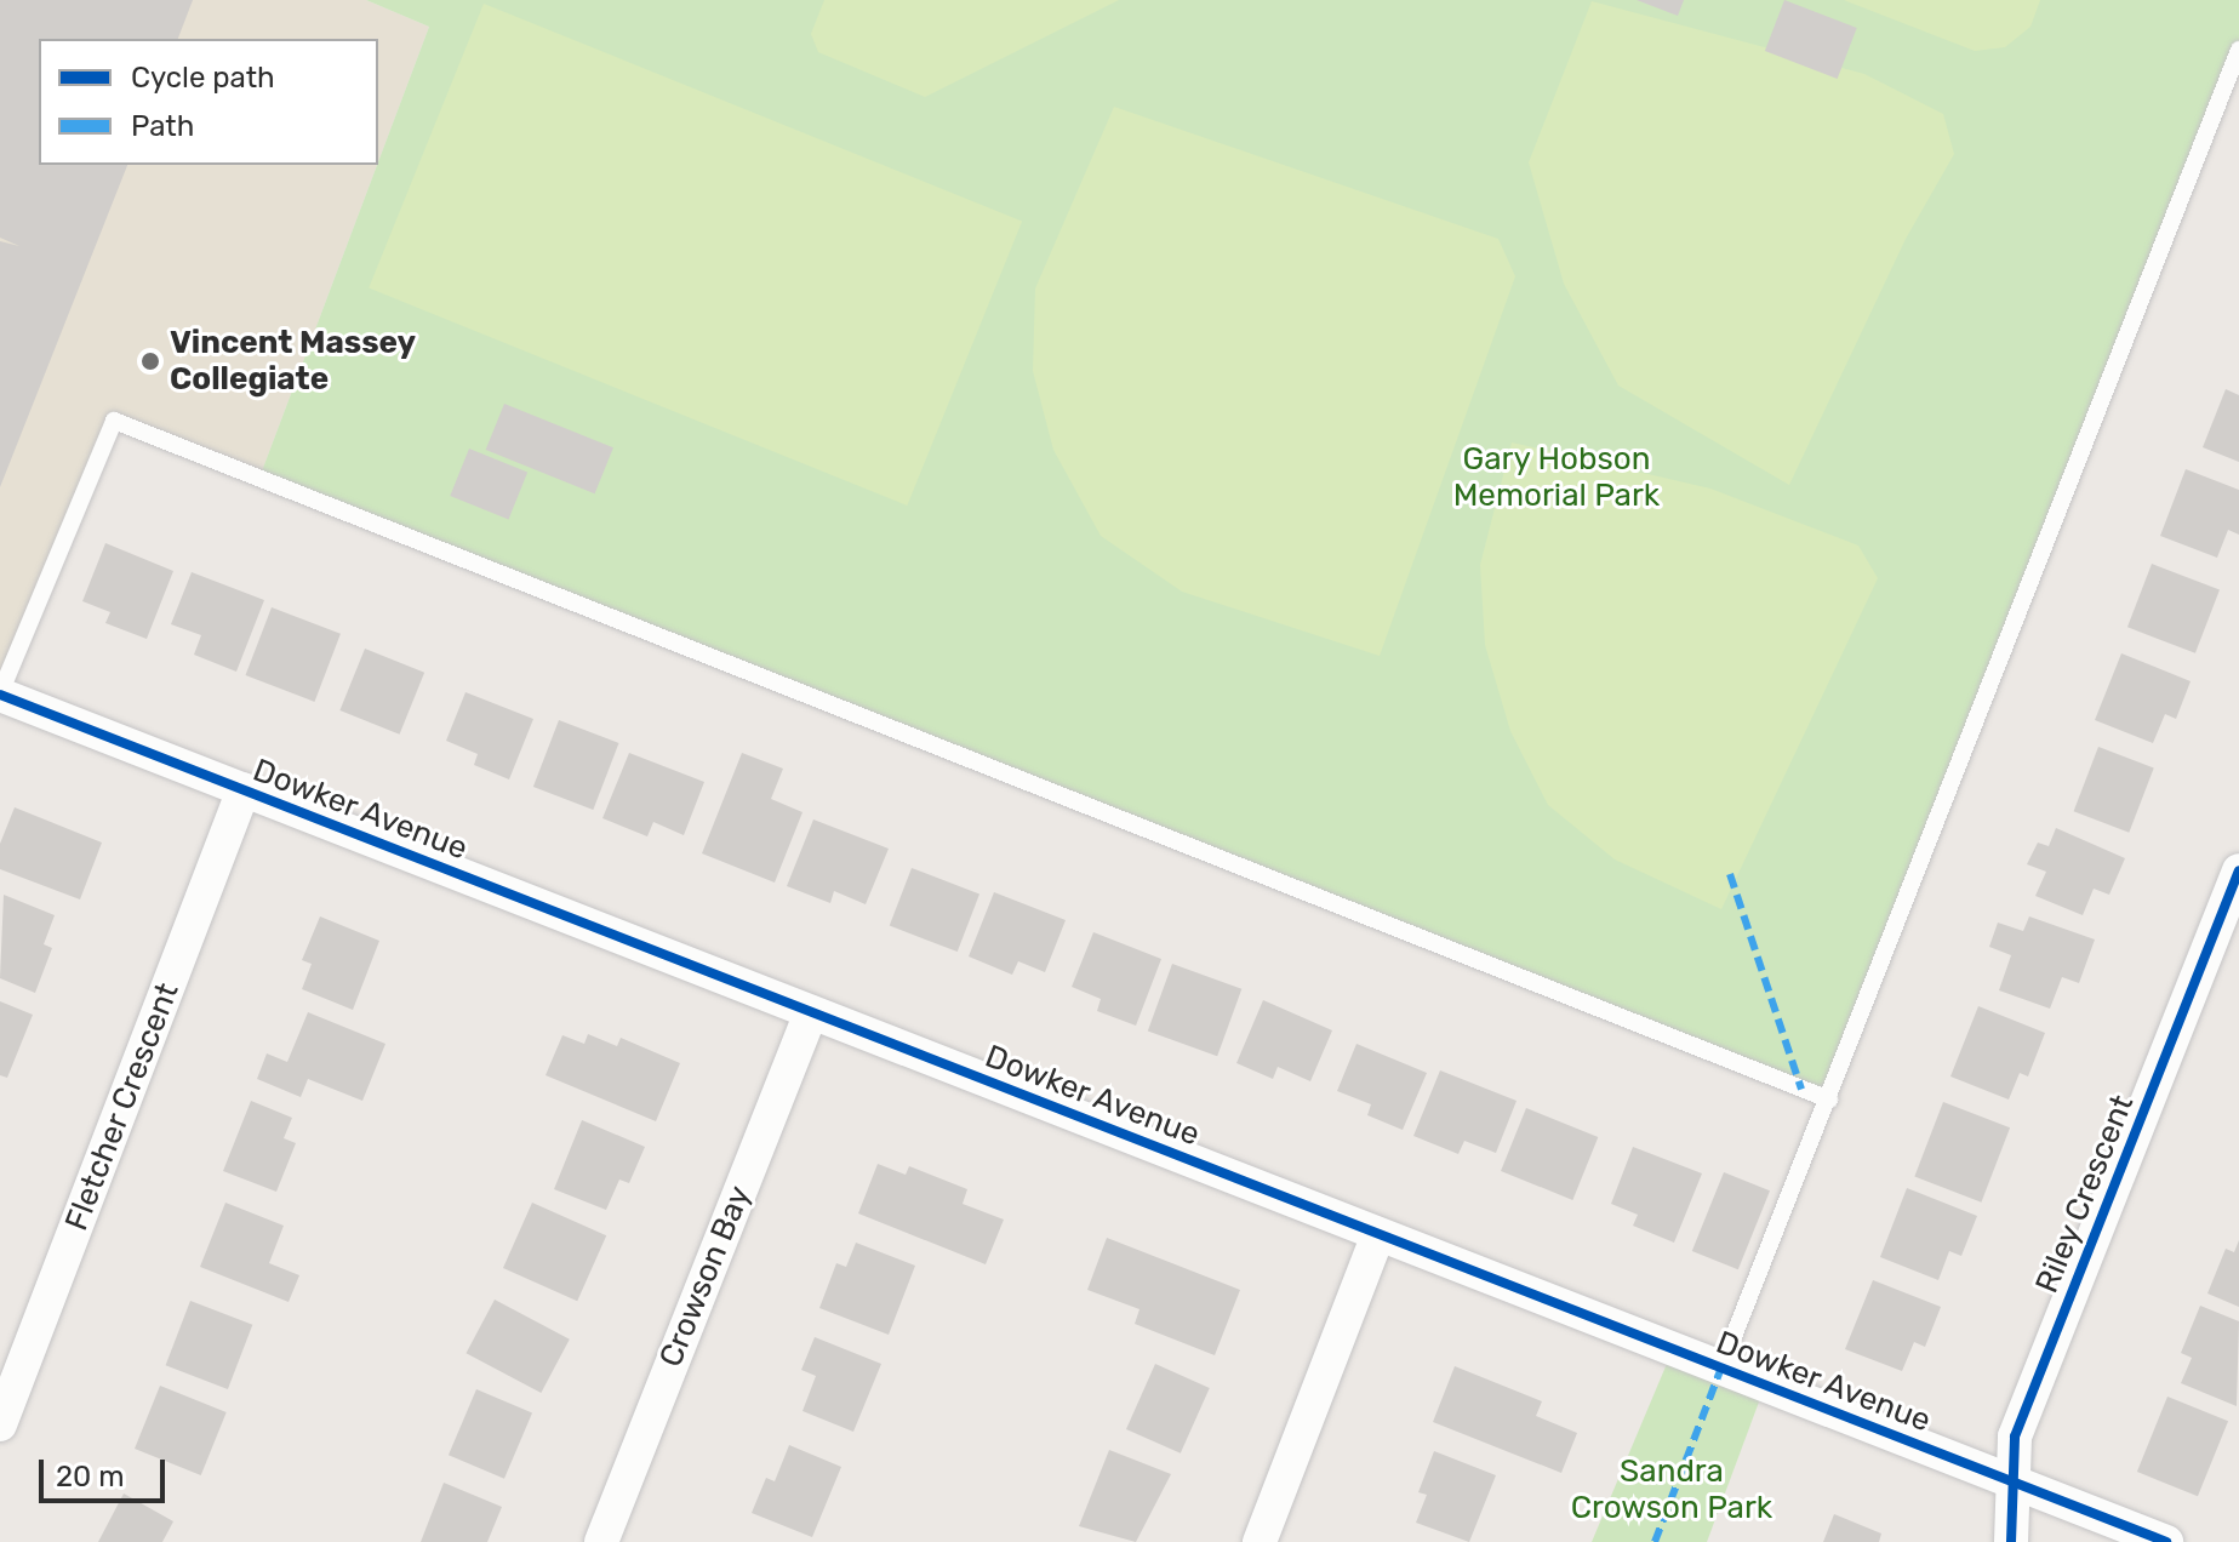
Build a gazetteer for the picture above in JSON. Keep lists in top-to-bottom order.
{
  "streets": {
    "street": [
      "Dowker Avenue",
      "Fletcher Crescent",
      "Riley Crescent",
      "Crowson Bay"
    ]
  },
  "crossings": [
    ["Dowker Avenue", "Fletcher Crescent"],
    ["Dowker Avenue", "Riley Crescent"],
    ["Dowker Avenue", "Crowson Bay"]
  ],
  "parks": ["Gary Hobson Memorial Park", "Sandra Crowson Park"],
  "places": ["Vincent Massey Collegiate"],
  "legend": ["Cycle path", "Path"],
  "scale_bar": "20 m"
}
